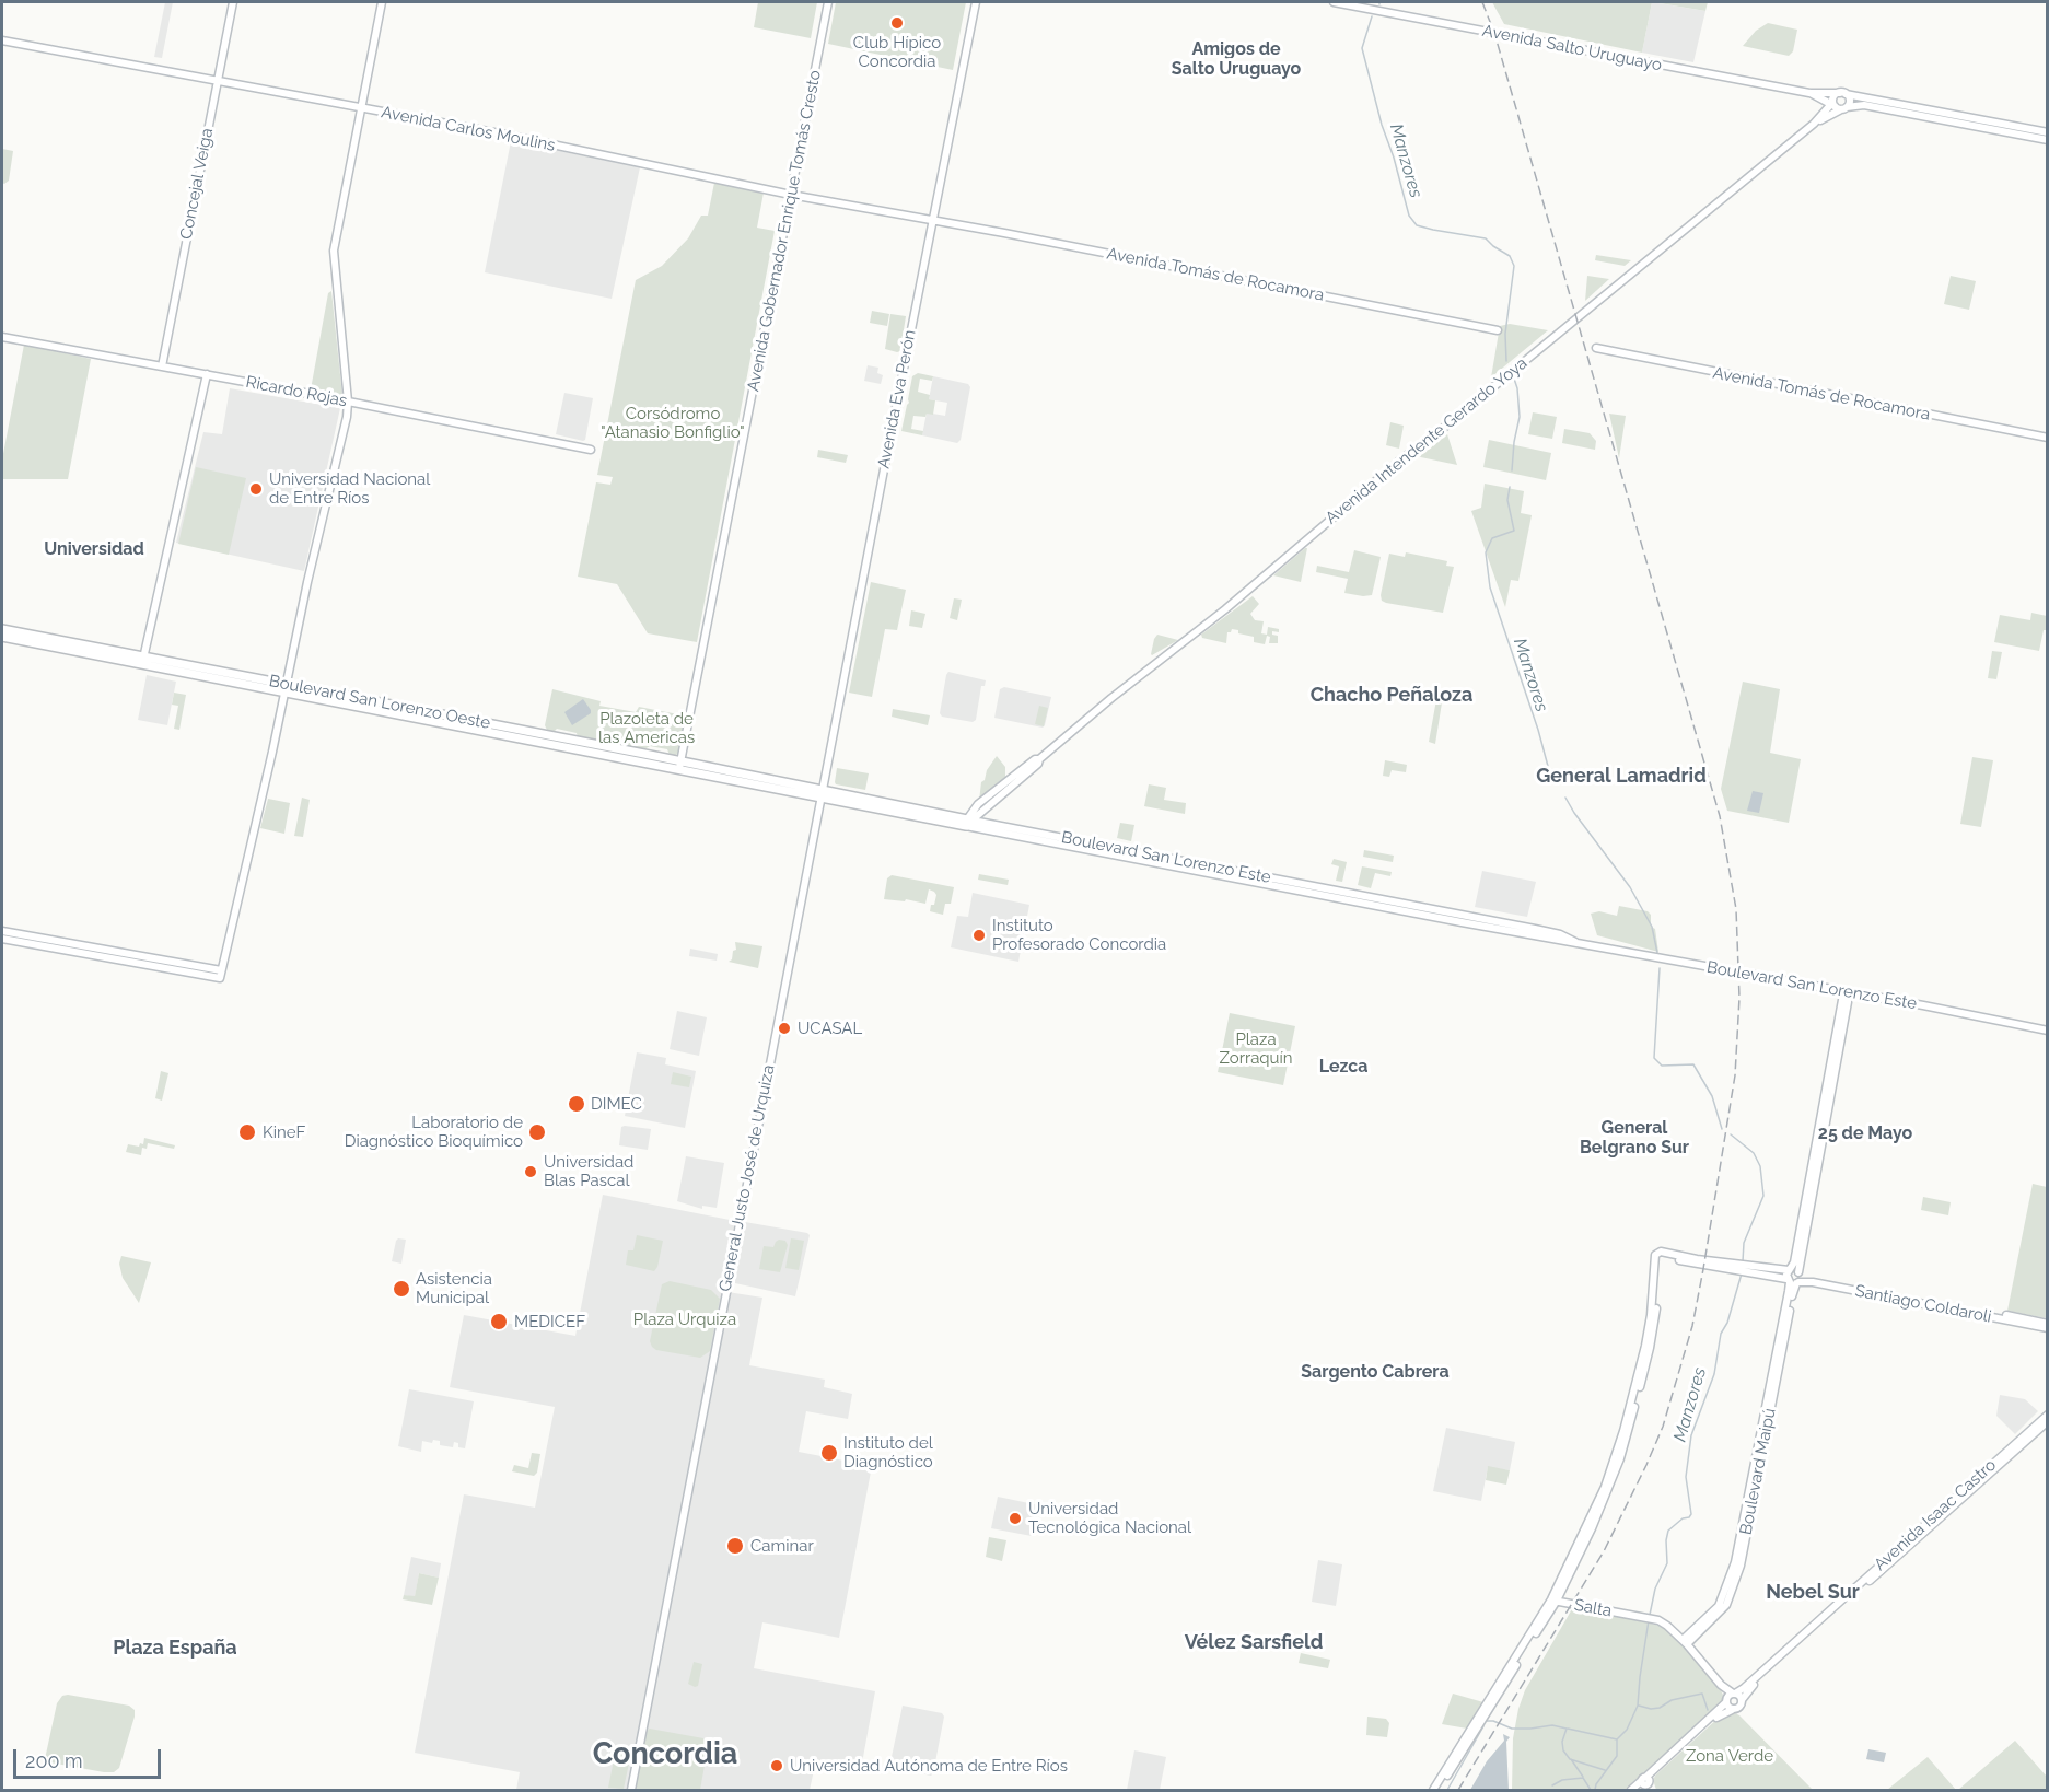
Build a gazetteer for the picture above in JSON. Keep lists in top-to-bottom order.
{
  "streets": {
    "main road": [
      "Avenida Salto Uruguayo",
      "Avenida Carlos Moulins",
      "Concejal Veiga",
      "Avenida Gobernador Enrique Tomás Cresto",
      "Avenida Tomás de Rocamora",
      "Ricardo Rojas",
      "Avenida Eva Perón",
      "Avenida Intendente Gerardo Yoya",
      "Boulevard San Lorenzo Oeste",
      "Boulevard San Lorenzo Este",
      "General Justo José de Urquiza",
      "Santiago Coldaroli",
      "Boulevard Maipú",
      "Avenida Isaac Castro",
      "Salta"
    ]
  },
  "crossings": [
    ["Avenida Salto Uruguayo", "Avenida Intendente Gerardo Yoya"],
    ["Avenida Carlos Moulins", "Concejal Veiga"],
    ["Avenida Carlos Moulins", "Avenida Gobernador Enrique Tomás Cresto"],
    ["Avenida Carlos Moulins", "Avenida Tomás de Rocamora"],
    ["Avenida Carlos Moulins", "Avenida Eva Perón"],
    ["Concejal Veiga", "Ricardo Rojas"],
    ["Avenida Gobernador Enrique Tomás Cresto", "Boulevard San Lorenzo Oeste"],
    ["Avenida Tomás de Rocamora", "Avenida Eva Perón"],
    ["Avenida Eva Perón", "Boulevard San Lorenzo Este"],
    ["Avenida Eva Perón", "General Justo José de Urquiza"],
    ["Avenida Intendente Gerardo Yoya", "Boulevard San Lorenzo Este"],
    ["Boulevard San Lorenzo Oeste", "Boulevard San Lorenzo Este"],
    ["Boulevard San Lorenzo Este", "General Justo José de Urquiza"],
    ["Boulevard San Lorenzo Este", "Boulevard Maipú"],
    ["Santiago Coldaroli", "Boulevard Maipú"],
    ["Santiago Coldaroli", "Salta"],
    ["Boulevard Maipú", "Salta"]
  ],
  "districts": [
    "Amigos de Salto Uruguayo",
    "Universidad",
    "Chacho Peñaloza",
    "General Lamadrid",
    "Lezca",
    "General Belgrano Sur",
    "25 de Mayo",
    "Sargento Cabrera",
    "Nebel Sur",
    "Vélez Sarsfield",
    "Plaza España",
    "Concordia"
  ],
  "water": ["Manzores"],
  "parks": [
    "Corsódromo \"Atanasio Bonfiglio\"",
    "Plazoleta de las Americas",
    "Plaza Zorraquín",
    "Plaza Urquiza",
    "Zona Verde"
  ],
  "places": [
    "Club Hípico Concordia",
    "Universidad Nacional de Entre Ríos",
    "Instituto Profesorado Concordia",
    "UCASAL",
    "DIMEC",
    "KineF",
    "Laboratorio de Diagnóstico Bioquímico",
    "Universidad Blas Pascal",
    "Asistencia Municipal",
    "MEDICEF",
    "Instituto del Diagnóstico",
    "Universidad Tecnológica Nacional",
    "Caminar",
    "Universidad Autónoma de Entre Ríos"
  ],
  "scale_bar": "200 m"
}
